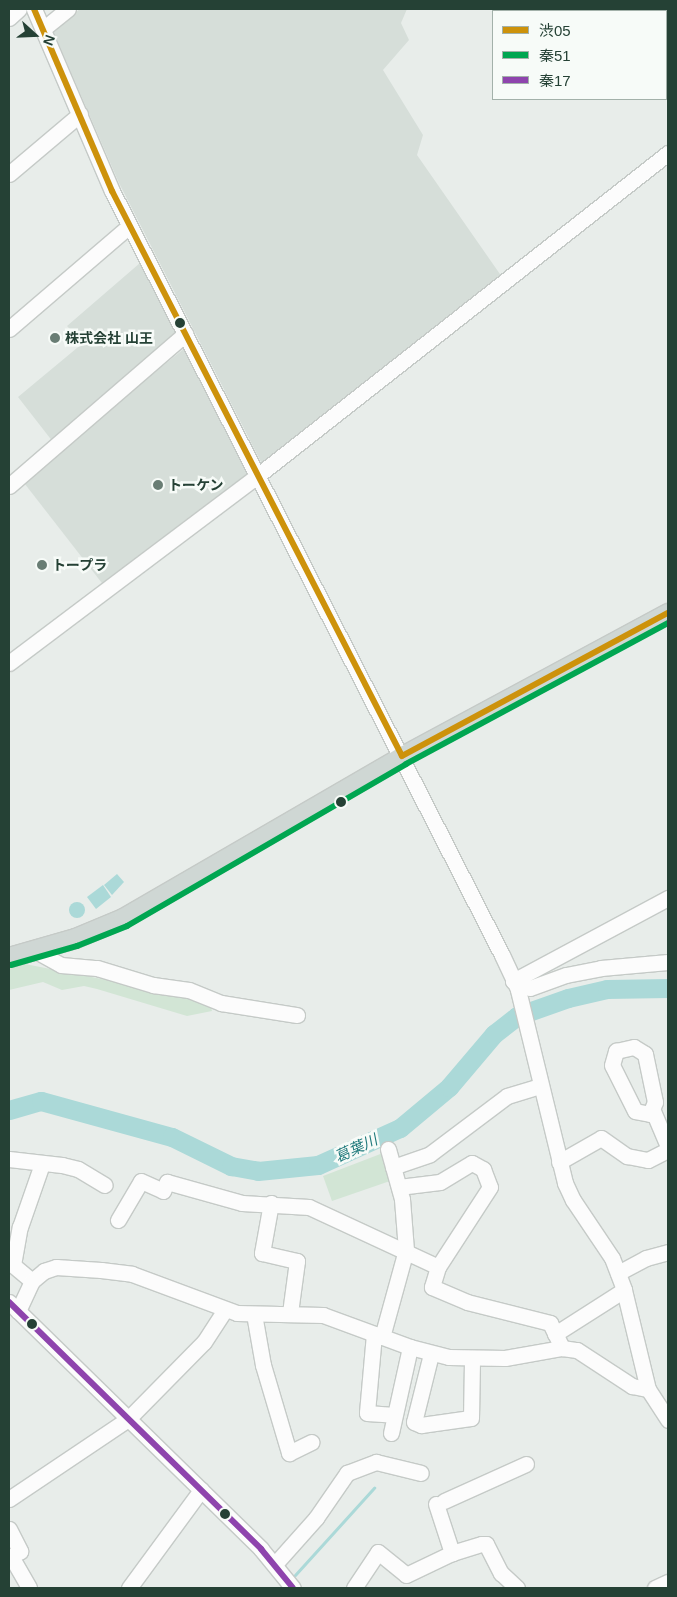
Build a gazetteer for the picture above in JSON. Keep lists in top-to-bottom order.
{
  "water": ["葛葉川"],
  "places": ["株式会社 山王", "トーケン", "トープラ"],
  "lines": ["transit line 渋05", "transit line 秦51", "transit line 秦17"],
  "legend": ["渋05", "秦51", "秦17"],
  "north": "right"
}
